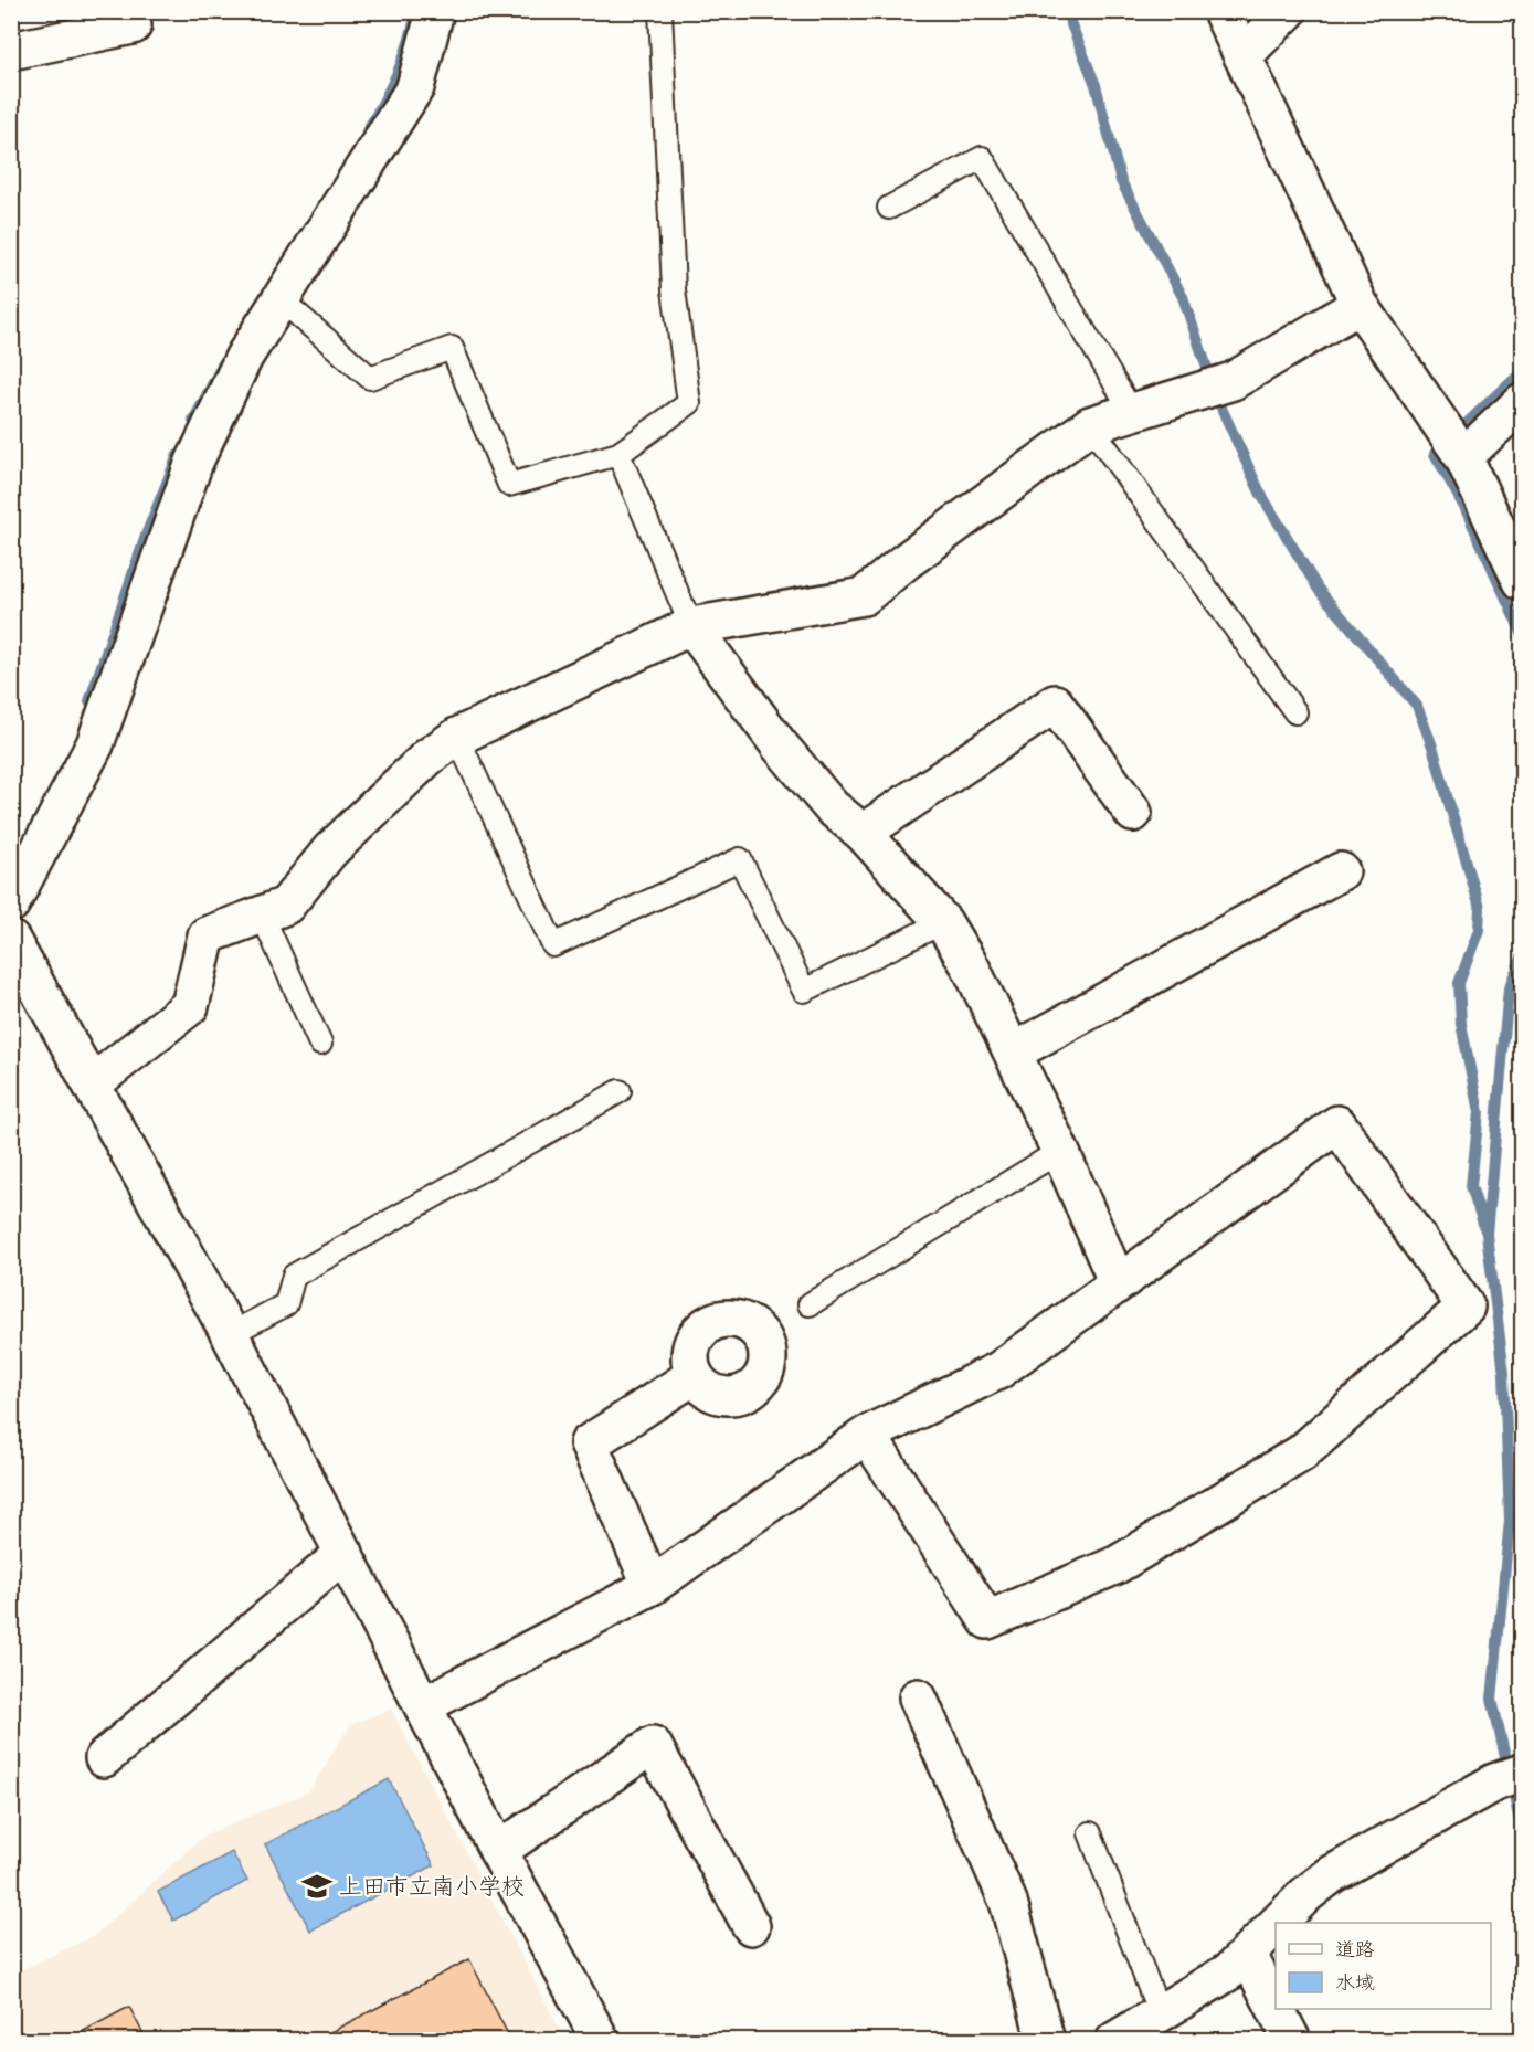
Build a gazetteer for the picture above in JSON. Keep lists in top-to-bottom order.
{
  "places": {
    "school or university": ["上田市立南小学校"]
  },
  "legend": ["道路", "水域"]
}
